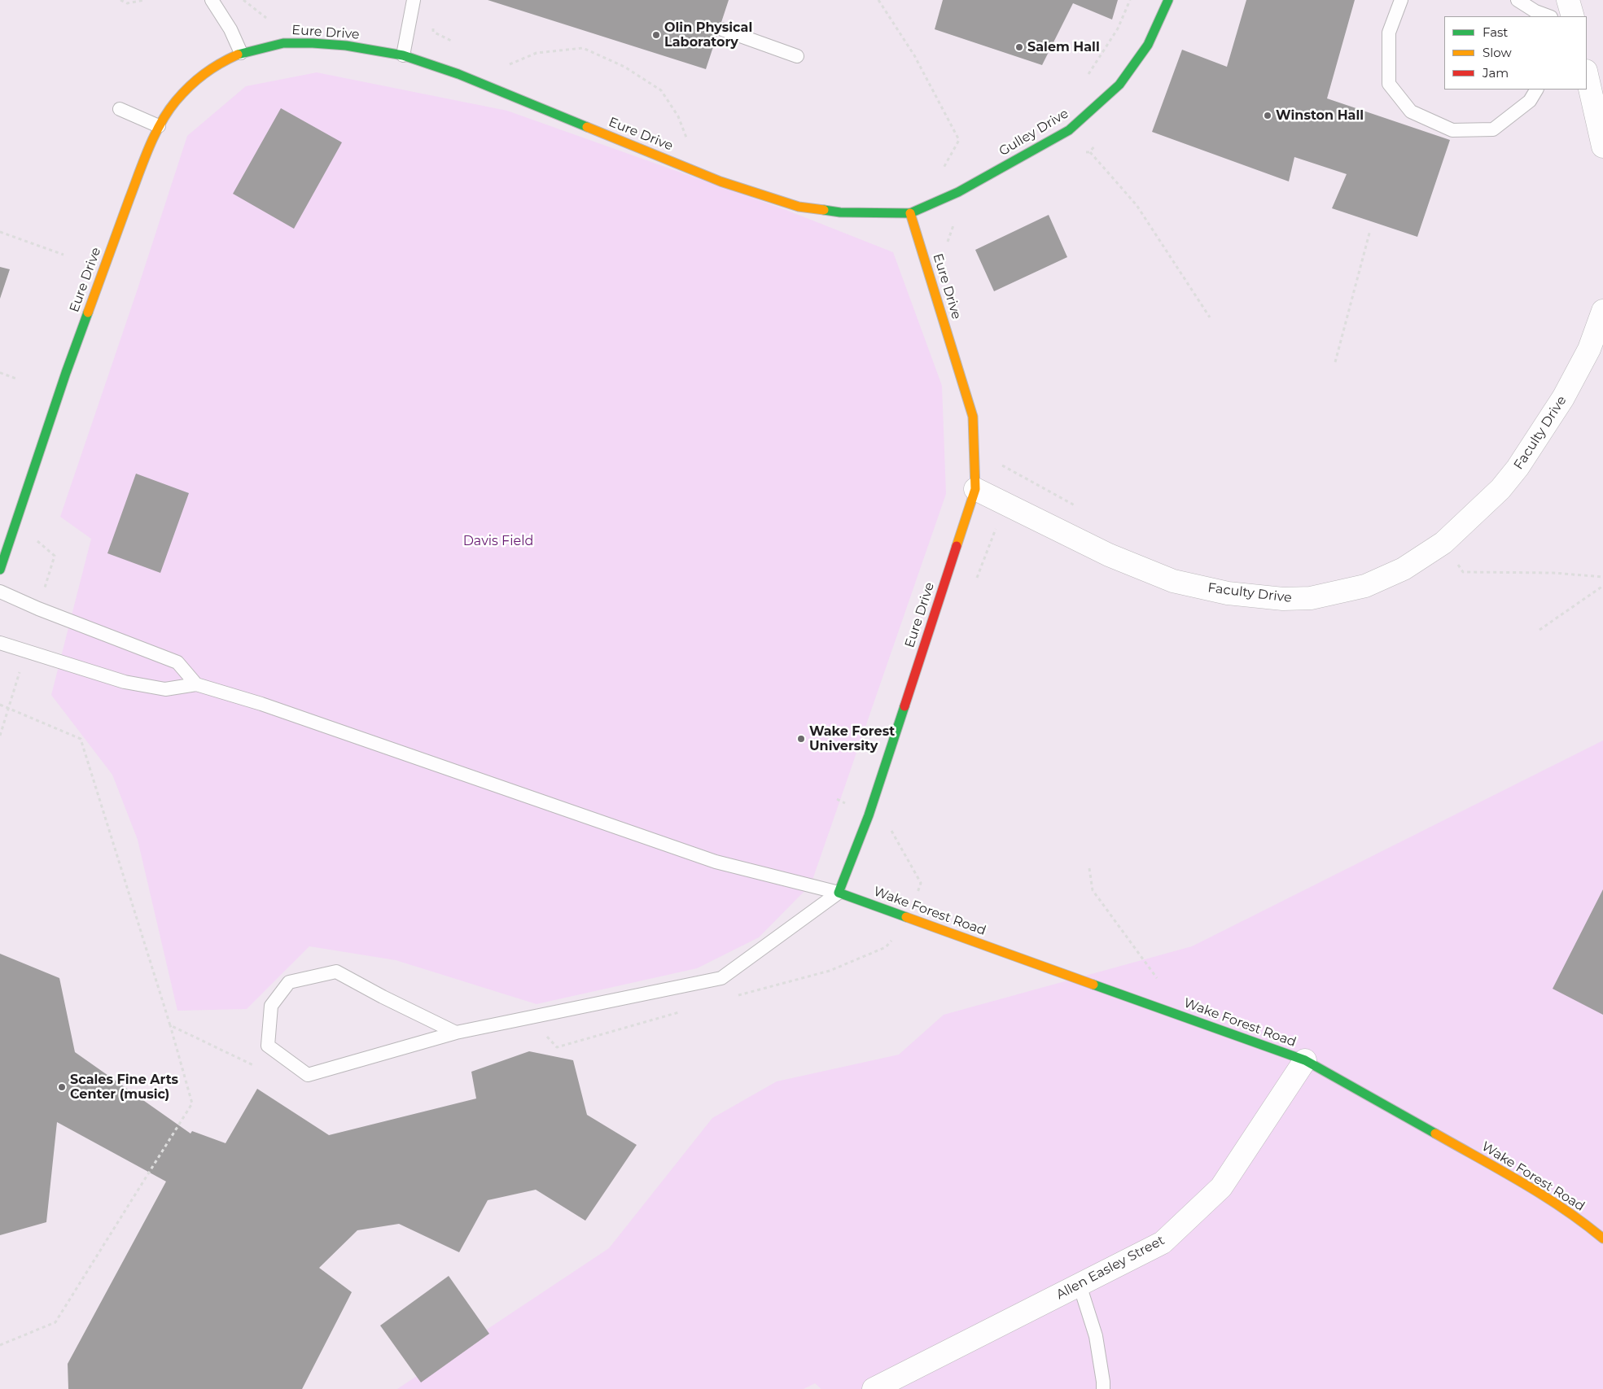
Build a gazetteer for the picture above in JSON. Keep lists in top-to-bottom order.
{
  "streets": {
    "street": [
      "Eure Drive",
      "Gulley Drive",
      "Faculty Drive",
      "Wake Forest Road",
      "Allen Easley Street"
    ]
  },
  "crossings": [
    ["Eure Drive", "Gulley Drive"],
    ["Eure Drive", "Faculty Drive"],
    ["Eure Drive", "Wake Forest Road"],
    ["Wake Forest Road", "Allen Easley Street"]
  ],
  "parks": ["Davis Field"],
  "places": [
    "Olin Physical Laboratory",
    "Salem Hall",
    "Winston Hall",
    "Wake Forest University",
    "Scales Fine Arts Center (music)"
  ],
  "legend": ["Fast", "Slow", "Jam"]
}
